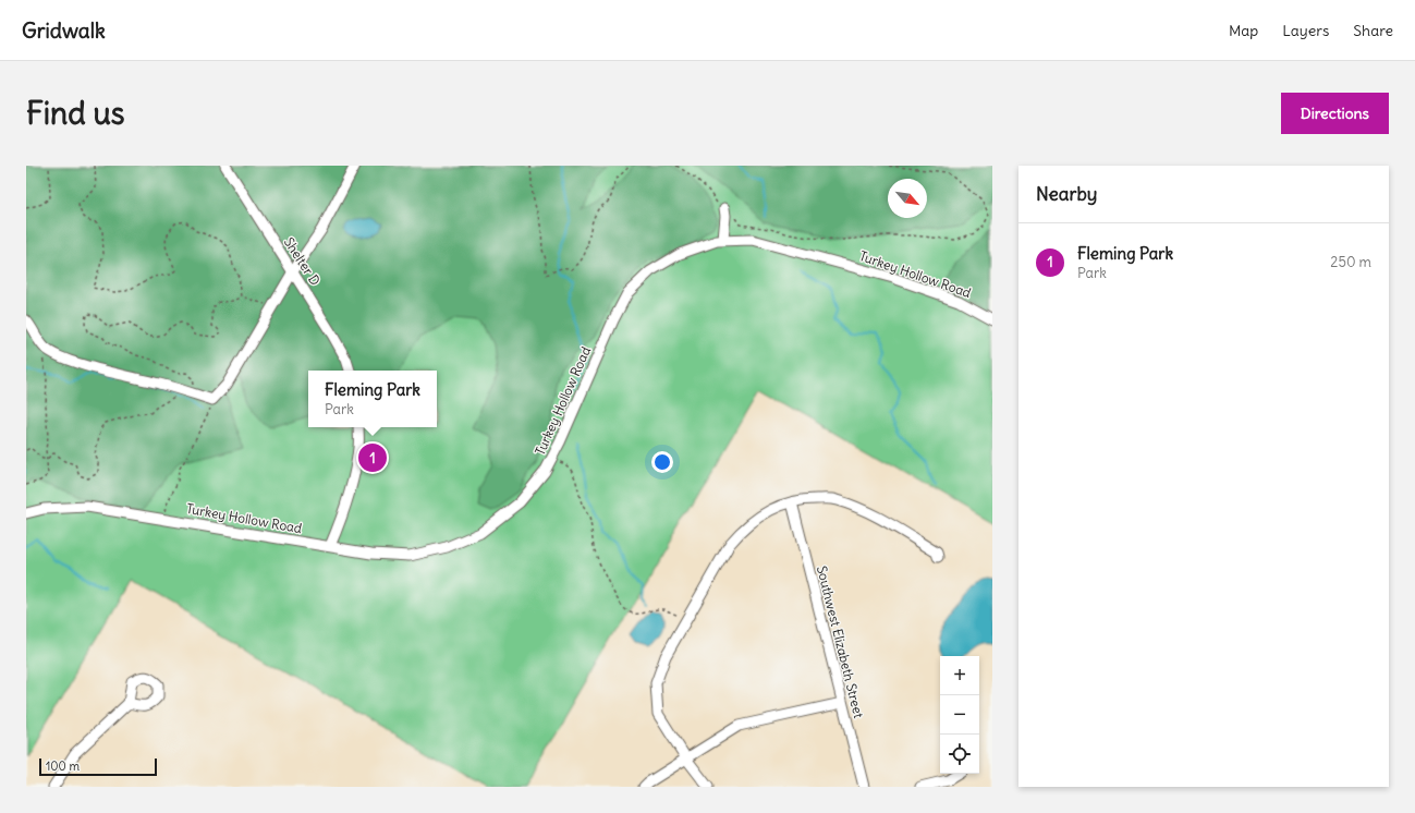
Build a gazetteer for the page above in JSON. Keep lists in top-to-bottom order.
{
  "streets": {
    "street": ["Shelter D", "Turkey Hollow Road", "Southwest Elizabeth Street"]
  },
  "scale_bar": "100 m",
  "north": "bottom right",
  "page": {
    "header": "Gridwalk",
    "nav": ["Map", "Layers", "Share"],
    "buttons": "Directions",
    "title": "Find us",
    "heading": "Nearby",
    "list": [
      {
        "mark": "1",
        "name": "Fleming Park",
        "note": "Park",
        "value": "250 m"
      }
    ],
    "popup": ["Fleming Park", "Park"],
    "pins": "1",
    "map_buttons": ["+", "−"],
    "scale": "100 m"
  }
}
